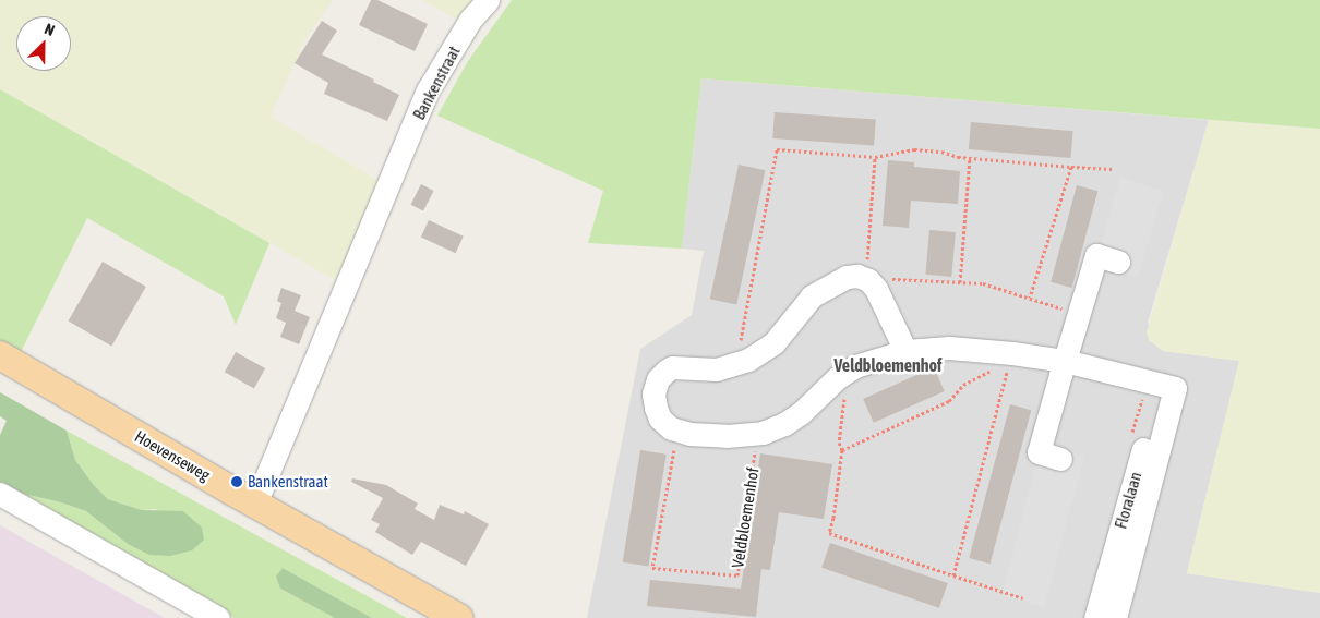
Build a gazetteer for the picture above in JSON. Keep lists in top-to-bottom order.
{
  "streets": {
    "main road": ["Hoevenseweg"],
    "street": ["Bankenstraat", "Floralaan"],
    "path": ["Veldbloemenhof"]
  },
  "crossings": [
    ["Bankenstraat", "Hoevenseweg"]
  ],
  "districts": ["Veldbloemenhof"],
  "places": ["Bankenstraat"],
  "north": "top right"
}
